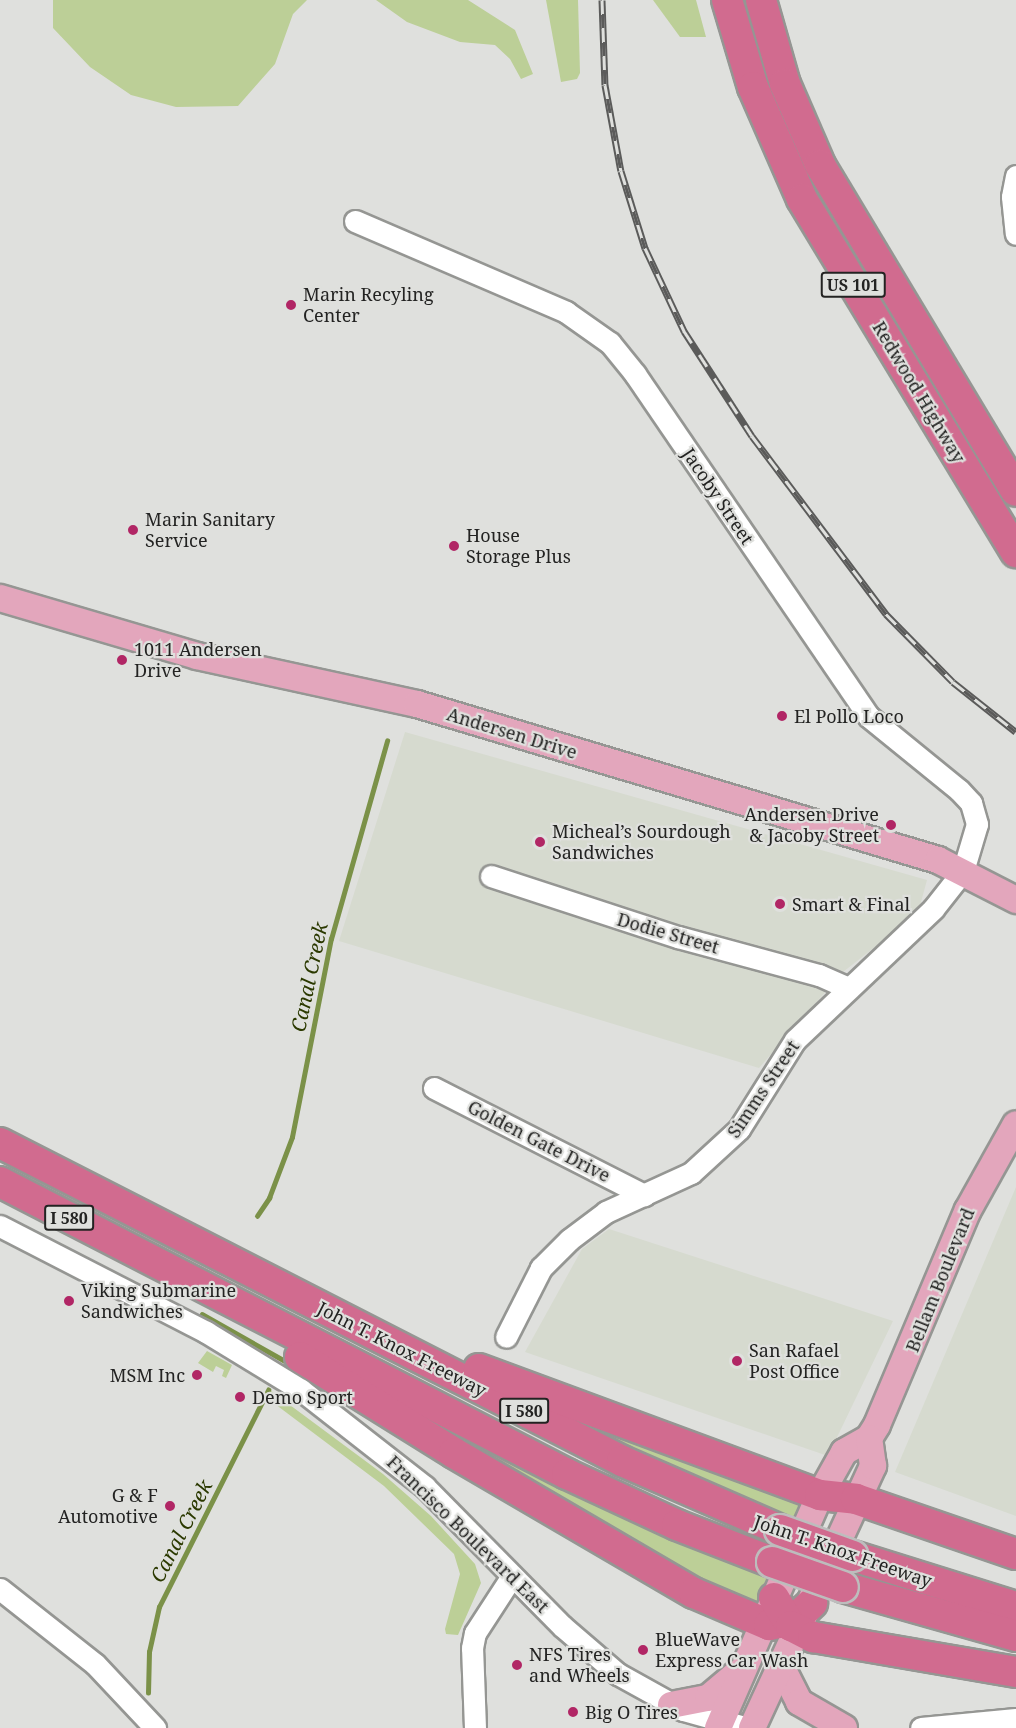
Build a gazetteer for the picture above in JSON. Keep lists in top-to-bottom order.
{
  "streets": {
    "highway": [
      "US 101",
      "Redwood Highway",
      "I 580",
      "John T. Knox Freeway"
    ],
    "main road": ["Andersen Drive", "Bellam Boulevard"],
    "street": [
      "Jacoby Street",
      "Dodie Street",
      "Simms Street",
      "Golden Gate Drive",
      "Francisco Boulevard East"
    ]
  },
  "crossings": [
    ["Jacoby Street", "Andersen Drive"],
    ["Jacoby Street", "Simms Street"],
    ["Andersen Drive", "Simms Street"],
    ["Dodie Street", "Simms Street"],
    ["Simms Street", "Golden Gate Drive"]
  ],
  "water": ["Canal Creek"],
  "places": [
    "Marin Recyling Center",
    "Marin Sanitary Service",
    "House Storage Plus",
    "1011 Andersen Drive",
    "El Pollo Loco",
    "Andersen Drive & Jacoby Street",
    "Micheal’s Sourdough Sandwiches",
    "Smart & Final",
    "Viking Submarine Sandwiches",
    "San Rafael Post Office",
    "MSM Inc",
    "Demo Sport",
    "G & F Automotive",
    "BlueWave Express Car Wash",
    "NFS Tires and Wheels",
    "Big O Tires"
  ]
}
